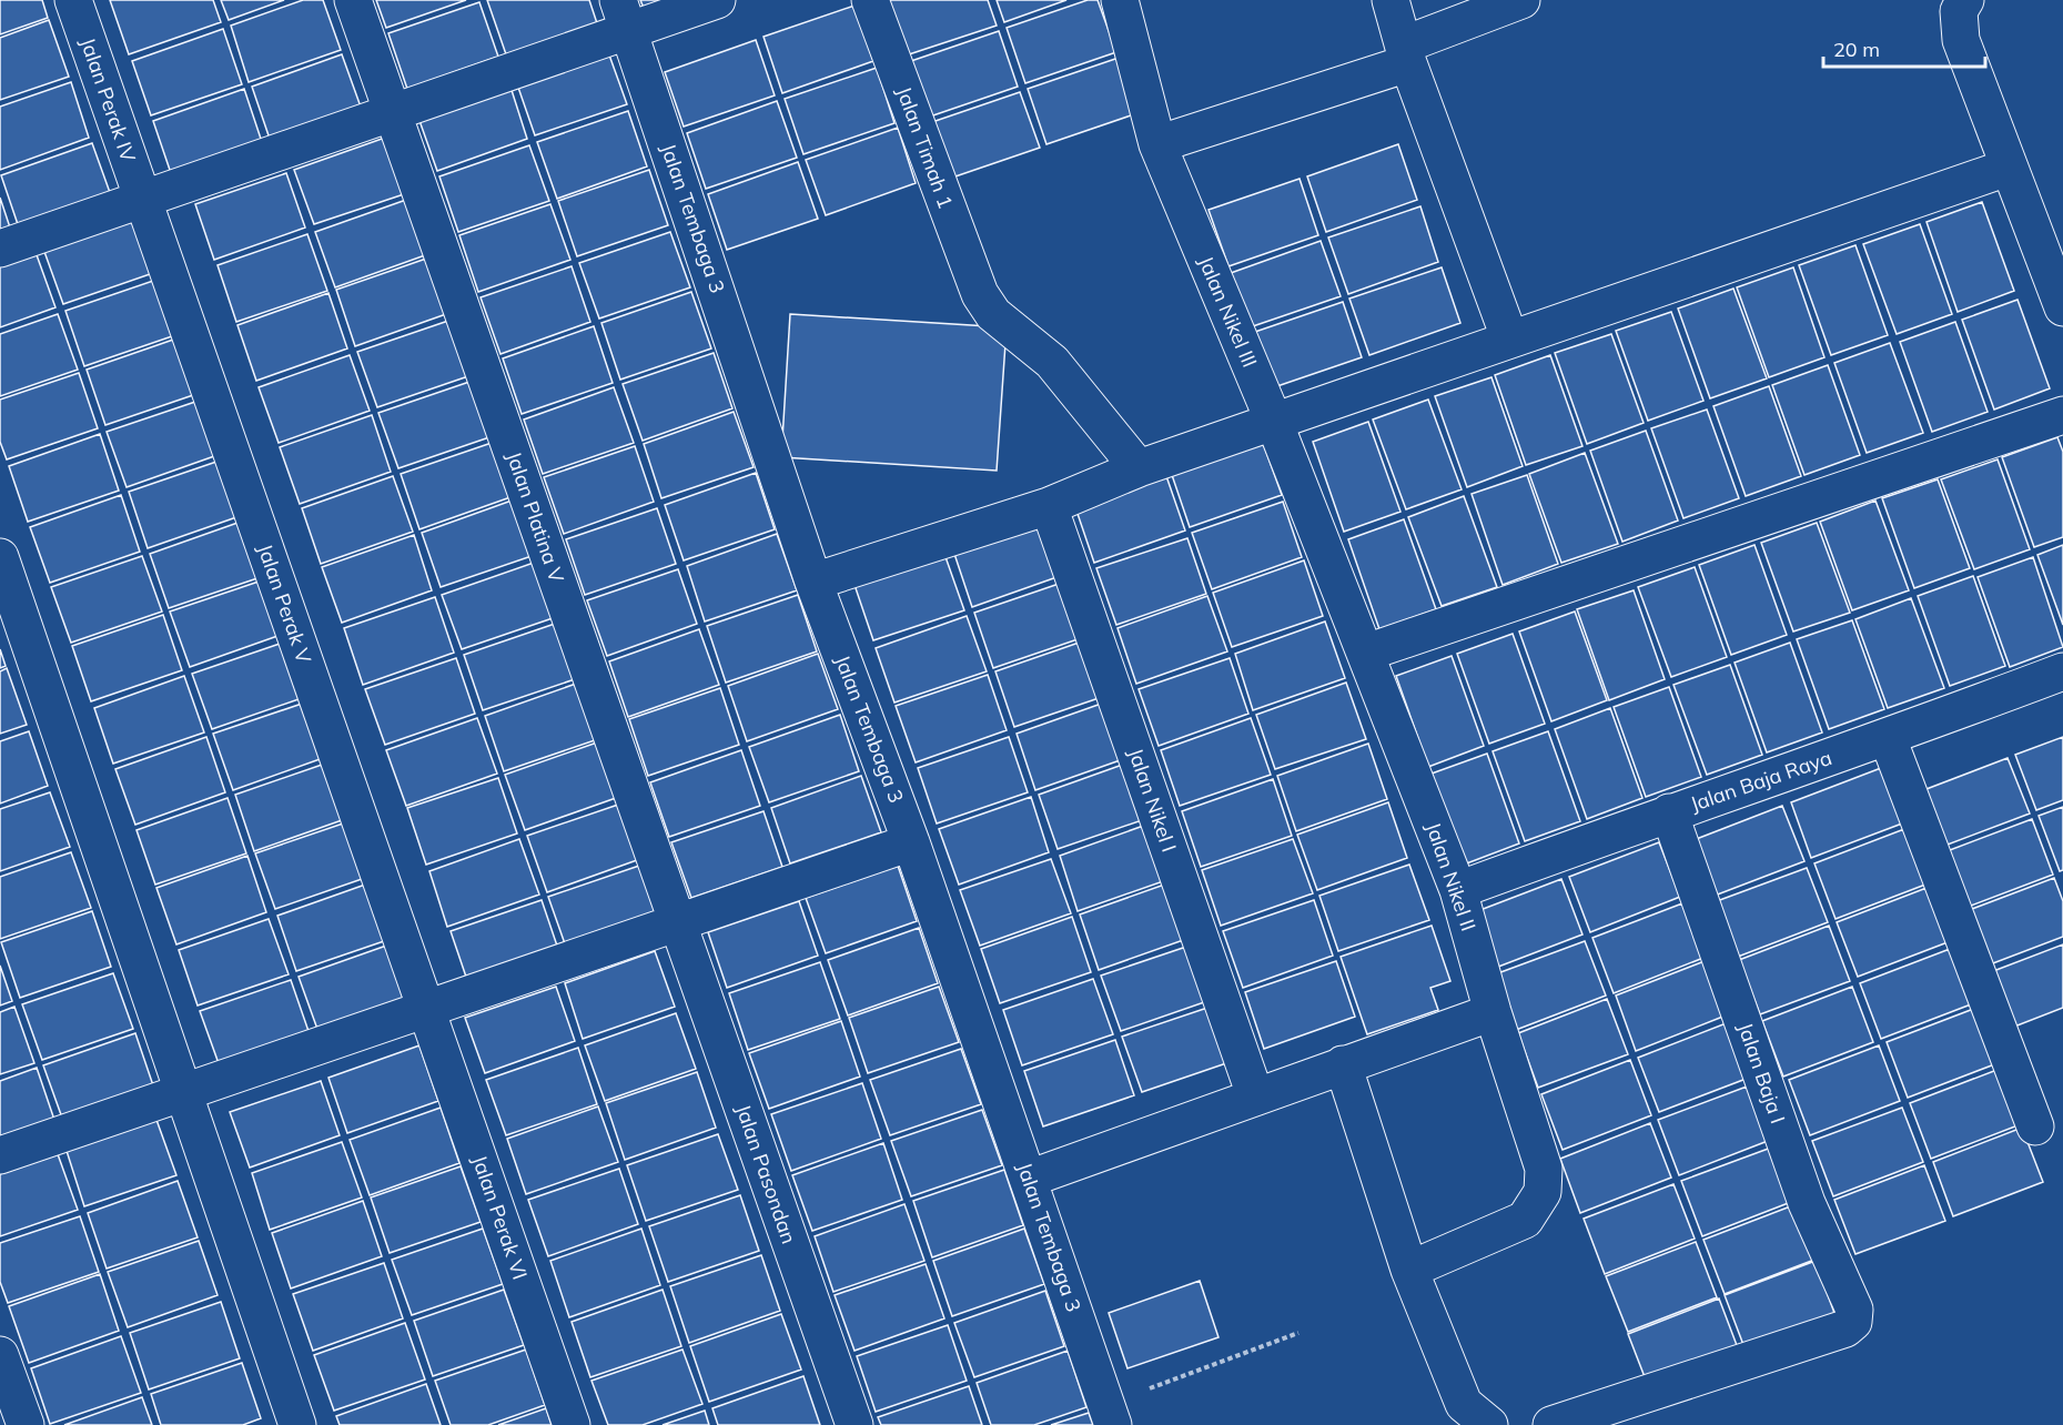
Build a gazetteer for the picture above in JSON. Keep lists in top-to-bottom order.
{
  "streets": {
    "street": [
      "Jalan Perak IV",
      "Jalan Timah 1",
      "Jalan Tembaga 3",
      "Jalan Nikel III",
      "Jalan Platina V",
      "Jalan Perak V",
      "Jalan Baja Raya",
      "Jalan Nikel I",
      "Jalan Nikel II",
      "Jalan Baja I",
      "Jalan Pasondan",
      "Jalan Perak VI"
    ]
  },
  "crossings": [
    ["Jalan Perak IV", "Jalan Perak V"],
    ["Jalan Nikel III", "Jalan Nikel II"],
    ["Jalan Platina V", "Jalan Pasondan"],
    ["Jalan Perak V", "Jalan Perak VI"],
    ["Jalan Baja Raya", "Jalan Nikel II"],
    ["Jalan Baja Raya", "Jalan Baja I"]
  ],
  "scale_bar": "20 m"
}
